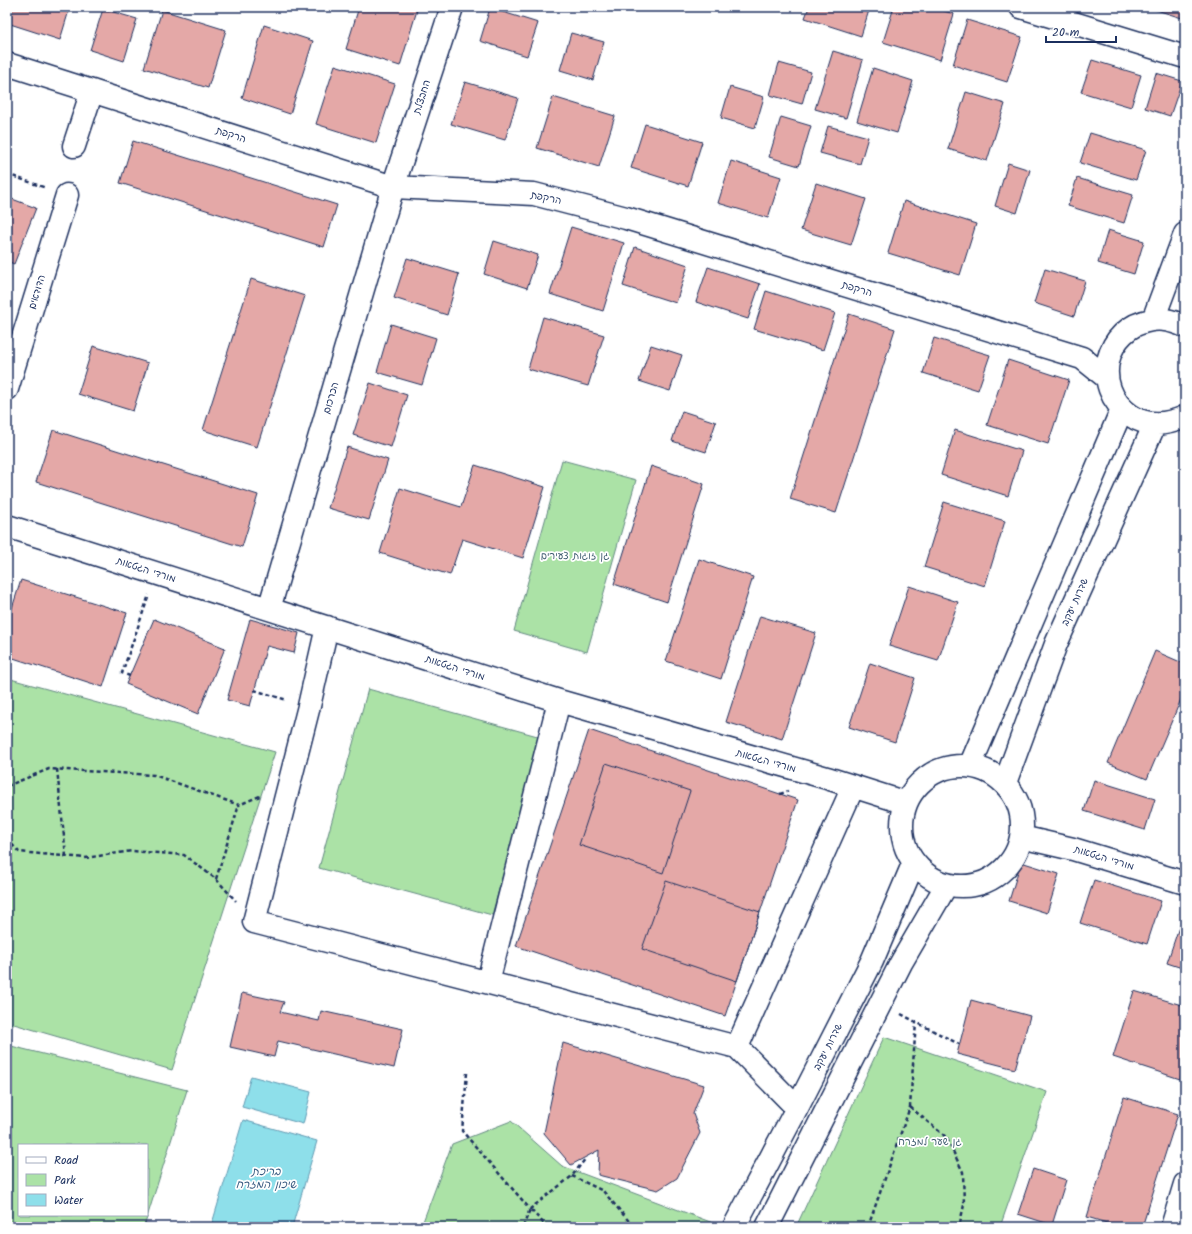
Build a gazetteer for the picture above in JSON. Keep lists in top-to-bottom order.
{
  "streets": {
    "street": [
      "החבצלת",
      "הרקפת",
      "הדודאים",
      "הכרכום",
      "מורדי הגטאות",
      "שדרות יעקב"
    ]
  },
  "crossings": [
    ["החבצלת", "הרקפת"],
    ["החבצלת", "הכרכום"],
    ["הרקפת", "הכרכום"],
    ["הכרכום", "מורדי הגטאות"],
    ["מורדי הגטאות", "שדרות יעקב"]
  ],
  "water": ["בריכת שיכון המזרח"],
  "parks": ["גן זוגות צעירים", "גן שער למזרח"],
  "legend": ["Road", "Park", "Water"],
  "scale_bar": "20 m"
}
